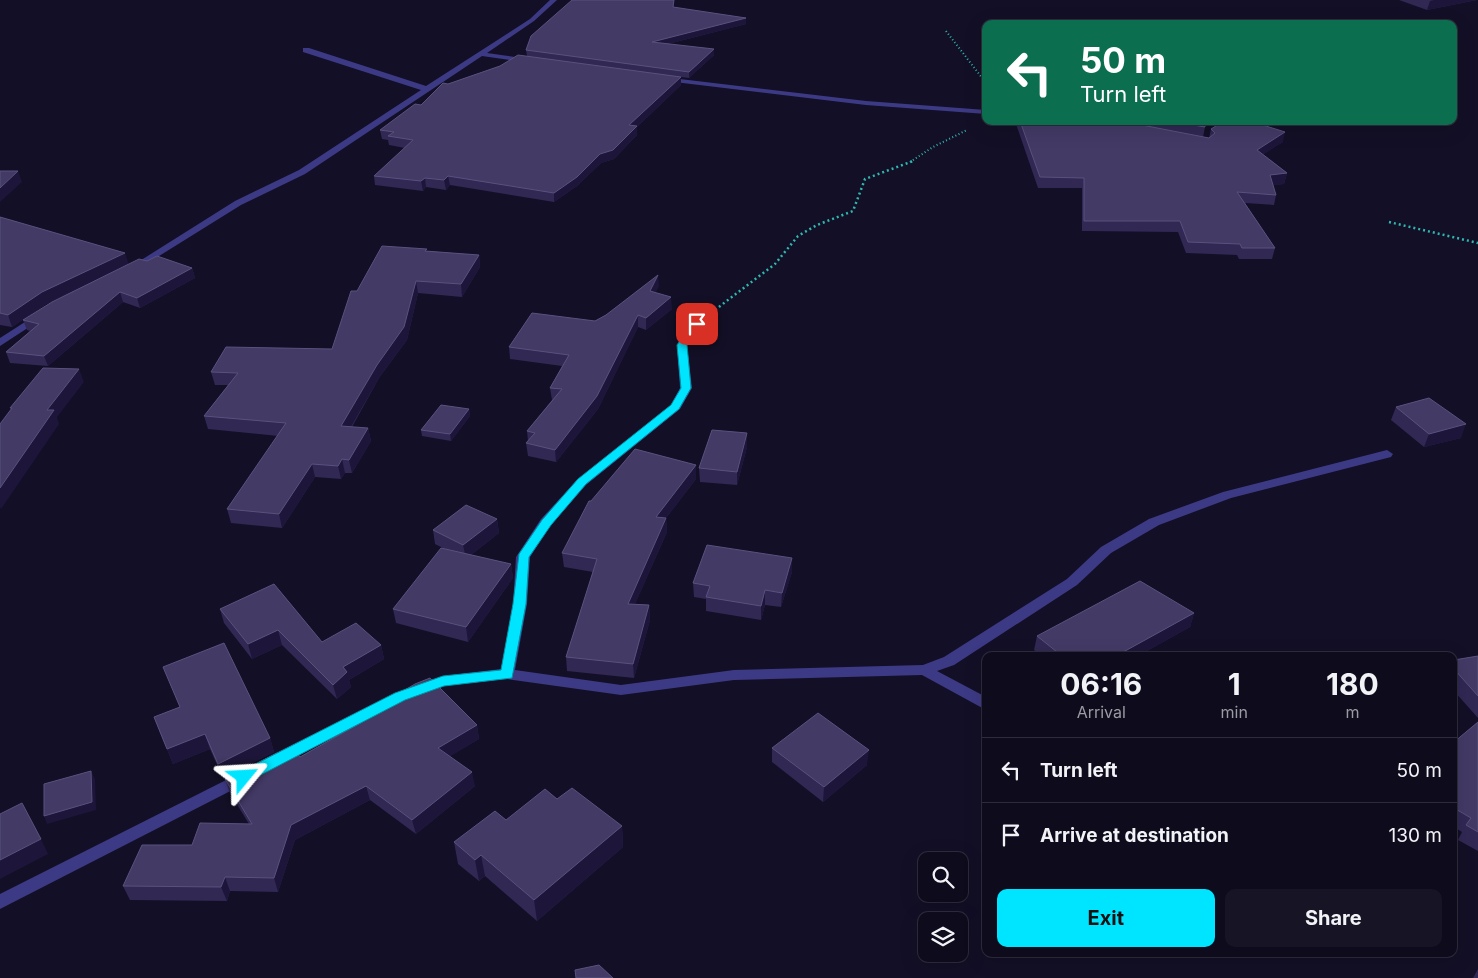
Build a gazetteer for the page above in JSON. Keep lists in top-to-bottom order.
{
  "page": {
    "turn": ["50 m", "Turn left"],
    "eta": [
      "06:16",
      "Arrival",
      "1",
      "min",
      "180",
      "m"
    ],
    "list": [
      {
        "name": "Turn left",
        "value": "50 m"
      },
      {
        "name": "Arrive at destination",
        "value": "130 m"
      }
    ],
    "buttons": ["Exit", "Share"]
  }
}
